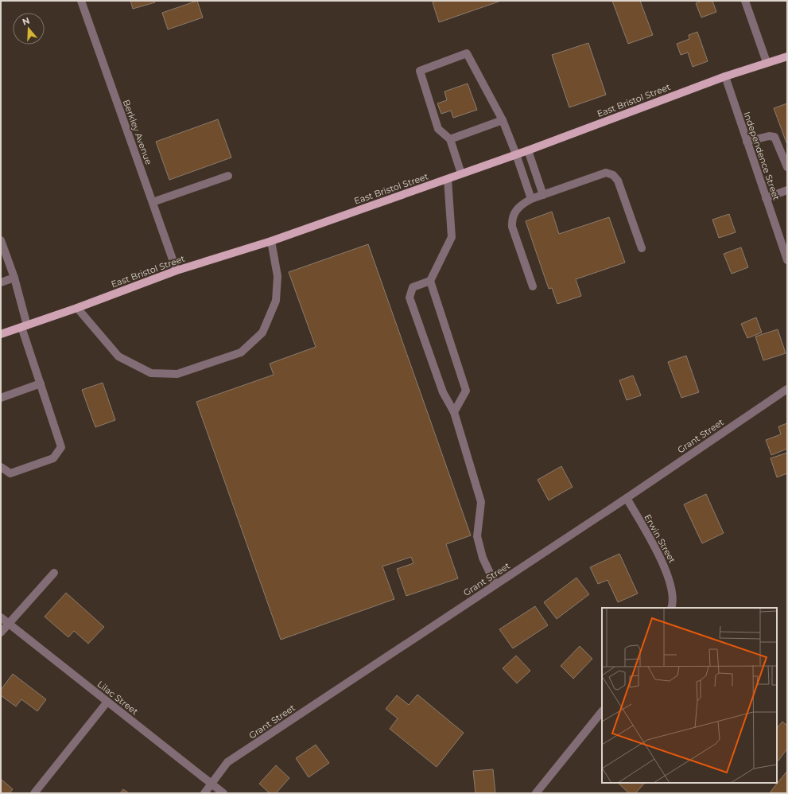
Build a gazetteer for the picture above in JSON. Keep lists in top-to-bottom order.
{
  "streets": {
    "main road": ["East Bristol Street"],
    "street": [
      "Berkley Avenue",
      "Independence Street",
      "Grant Street",
      "Erwin Street",
      "Lilac Street"
    ]
  },
  "crossings": [
    ["East Bristol Street", "Berkley Avenue"],
    ["East Bristol Street", "Independence Street"],
    ["Grant Street", "Erwin Street"],
    ["Grant Street", "Lilac Street"]
  ],
  "north": "top"
}
